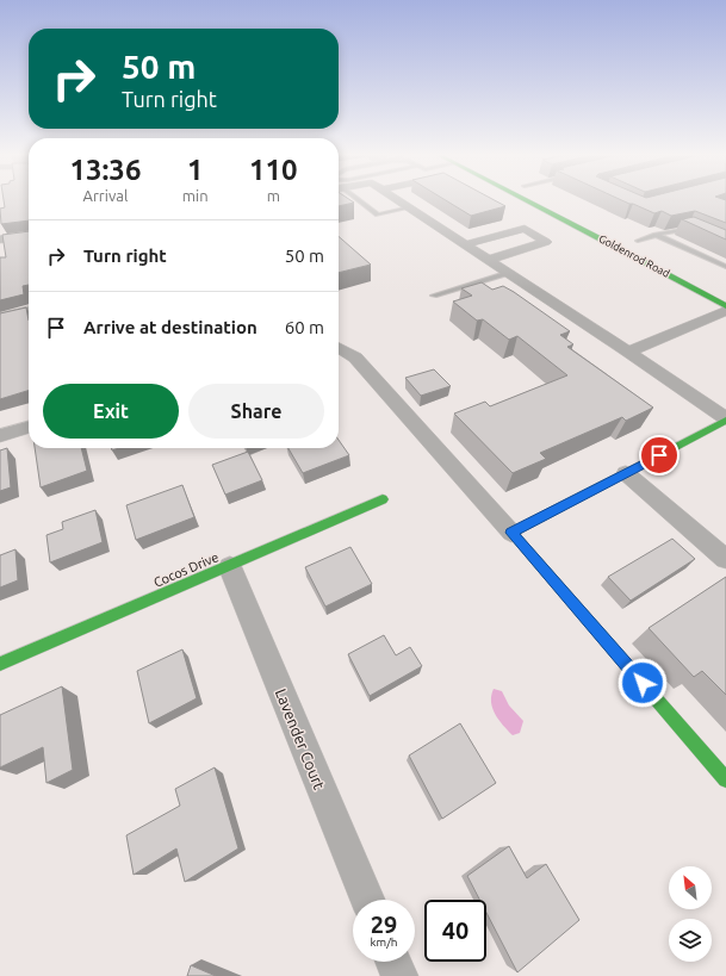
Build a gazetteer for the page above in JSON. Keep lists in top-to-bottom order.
{
  "streets": {
    "main road": ["Goldenrod Road", "Cocos Drive"],
    "street": ["Lavender Court"]
  },
  "crossings": [
    ["Cocos Drive", "Lavender Court"]
  ],
  "north": "top left",
  "page": {
    "turn": ["50 m", "Turn right"],
    "eta": [
      "13:36",
      "Arrival",
      "1",
      "min",
      "110",
      "m"
    ],
    "list": [
      {
        "name": "Turn right",
        "value": "50 m"
      },
      {
        "name": "Arrive at destination",
        "value": "60 m"
      }
    ],
    "buttons": ["Exit", "Share"],
    "speed": "29 km/h",
    "limit": "40"
  }
}
